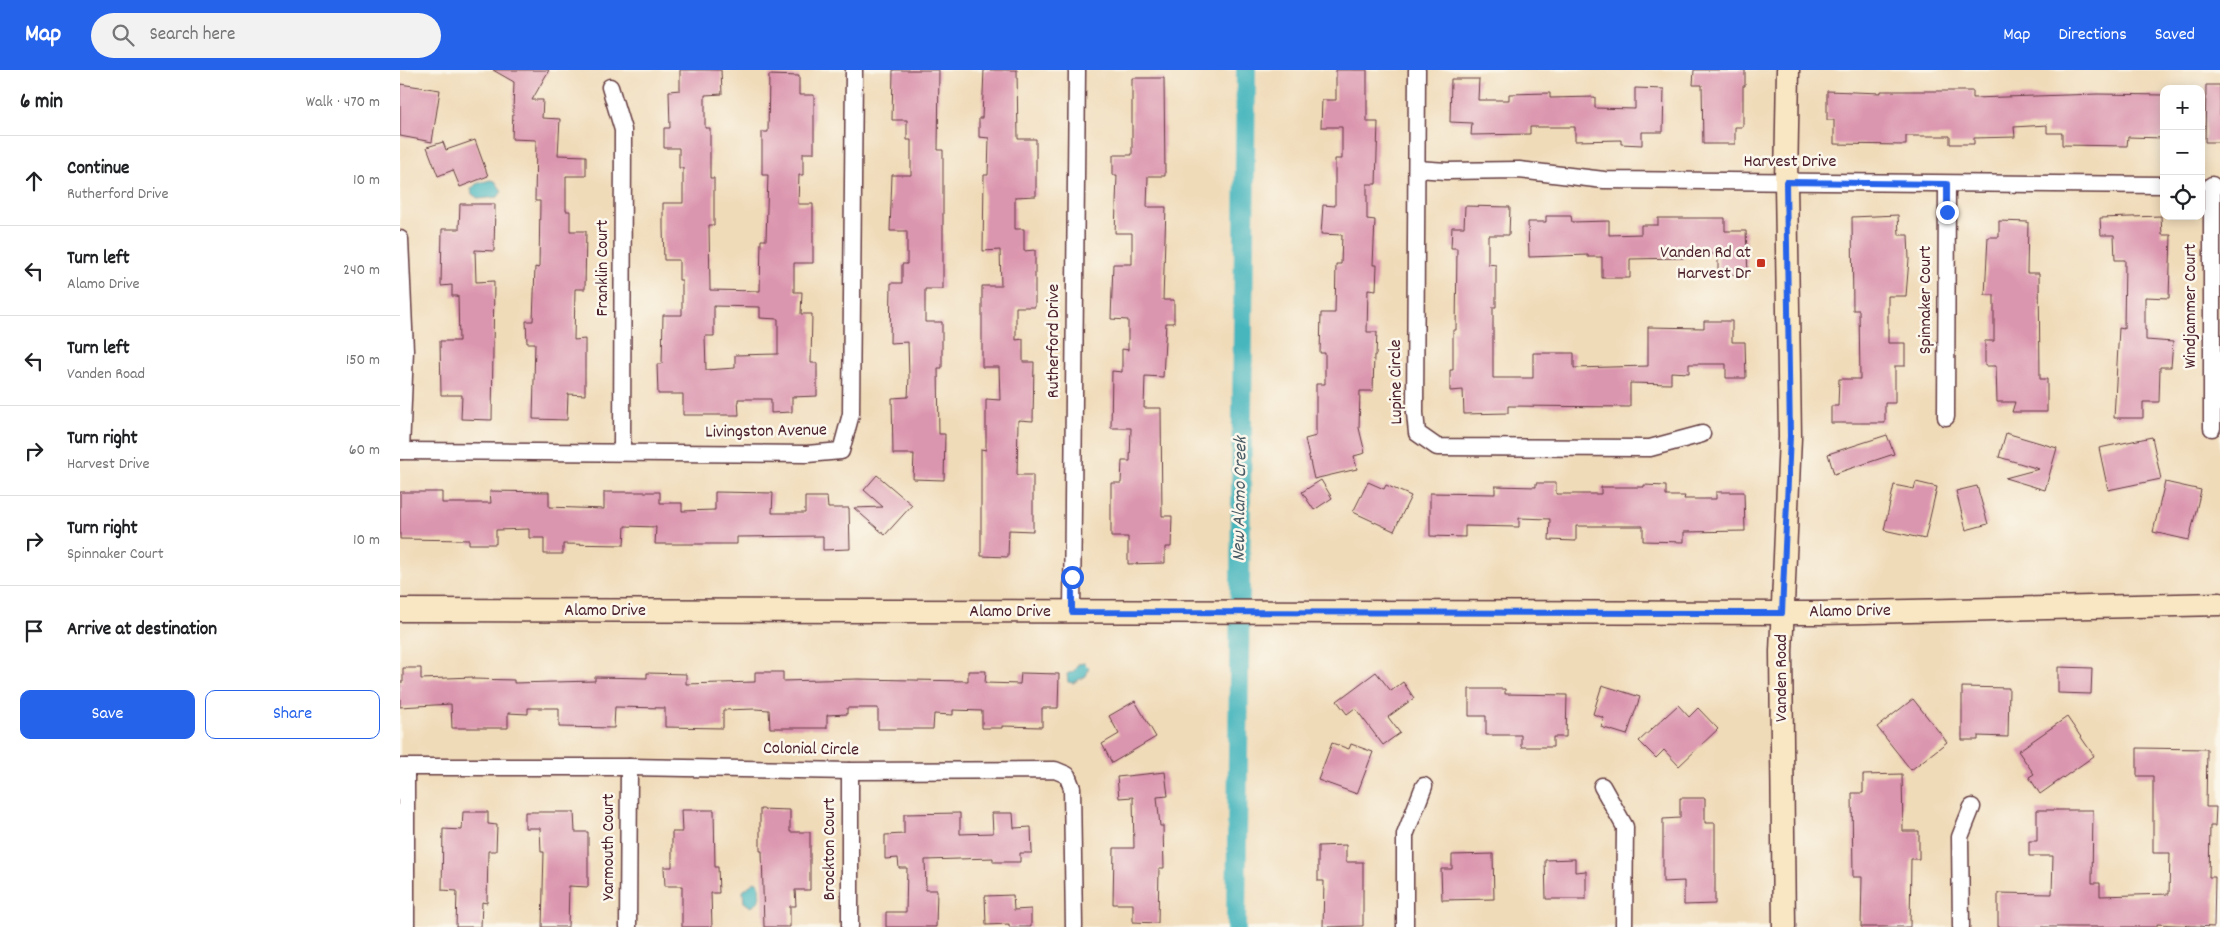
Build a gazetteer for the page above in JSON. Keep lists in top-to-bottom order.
{
  "streets": {
    "main road": ["Alamo Drive", "Vanden Road"],
    "street": [
      "Harvest Drive",
      "Franklin Court",
      "Spinnaker Court",
      "Windjammer Court",
      "Rutherford Drive",
      "Lupine Circle",
      "Livingston Avenue",
      "Colonial Circle",
      "Yarmouth Court",
      "Brockton Court"
    ]
  },
  "crossings": [
    ["Harvest Drive", "Spinnaker Court"],
    ["Harvest Drive", "Lupine Circle"],
    ["Harvest Drive", "Vanden Road"],
    ["Franklin Court", "Livingston Avenue"],
    ["Rutherford Drive", "Alamo Drive"],
    ["Alamo Drive", "Vanden Road"],
    ["Colonial Circle", "Yarmouth Court"],
    ["Colonial Circle", "Brockton Court"]
  ],
  "water": ["New Alamo Creek"],
  "places": {
    "transit": ["Vanden Rd at Harvest Dr"]
  },
  "page": {
    "header": "Map",
    "search": "Search here",
    "nav": ["Map", "Directions", "Saved"],
    "heading": ["6 min", "Walk · 470 m"],
    "map_buttons": ["+", "−"],
    "list": [
      ["Continue", "Rutherford Drive", "10 m"],
      ["Turn left", "Alamo Drive", "240 m"],
      ["Turn left", "Vanden Road", "150 m"],
      ["Turn right", "Harvest Drive", "60 m"],
      ["Turn right", "Spinnaker Court", "10 m"],
      "Arrive at destination"
    ],
    "buttons": ["Save", "Share"]
  }
}
